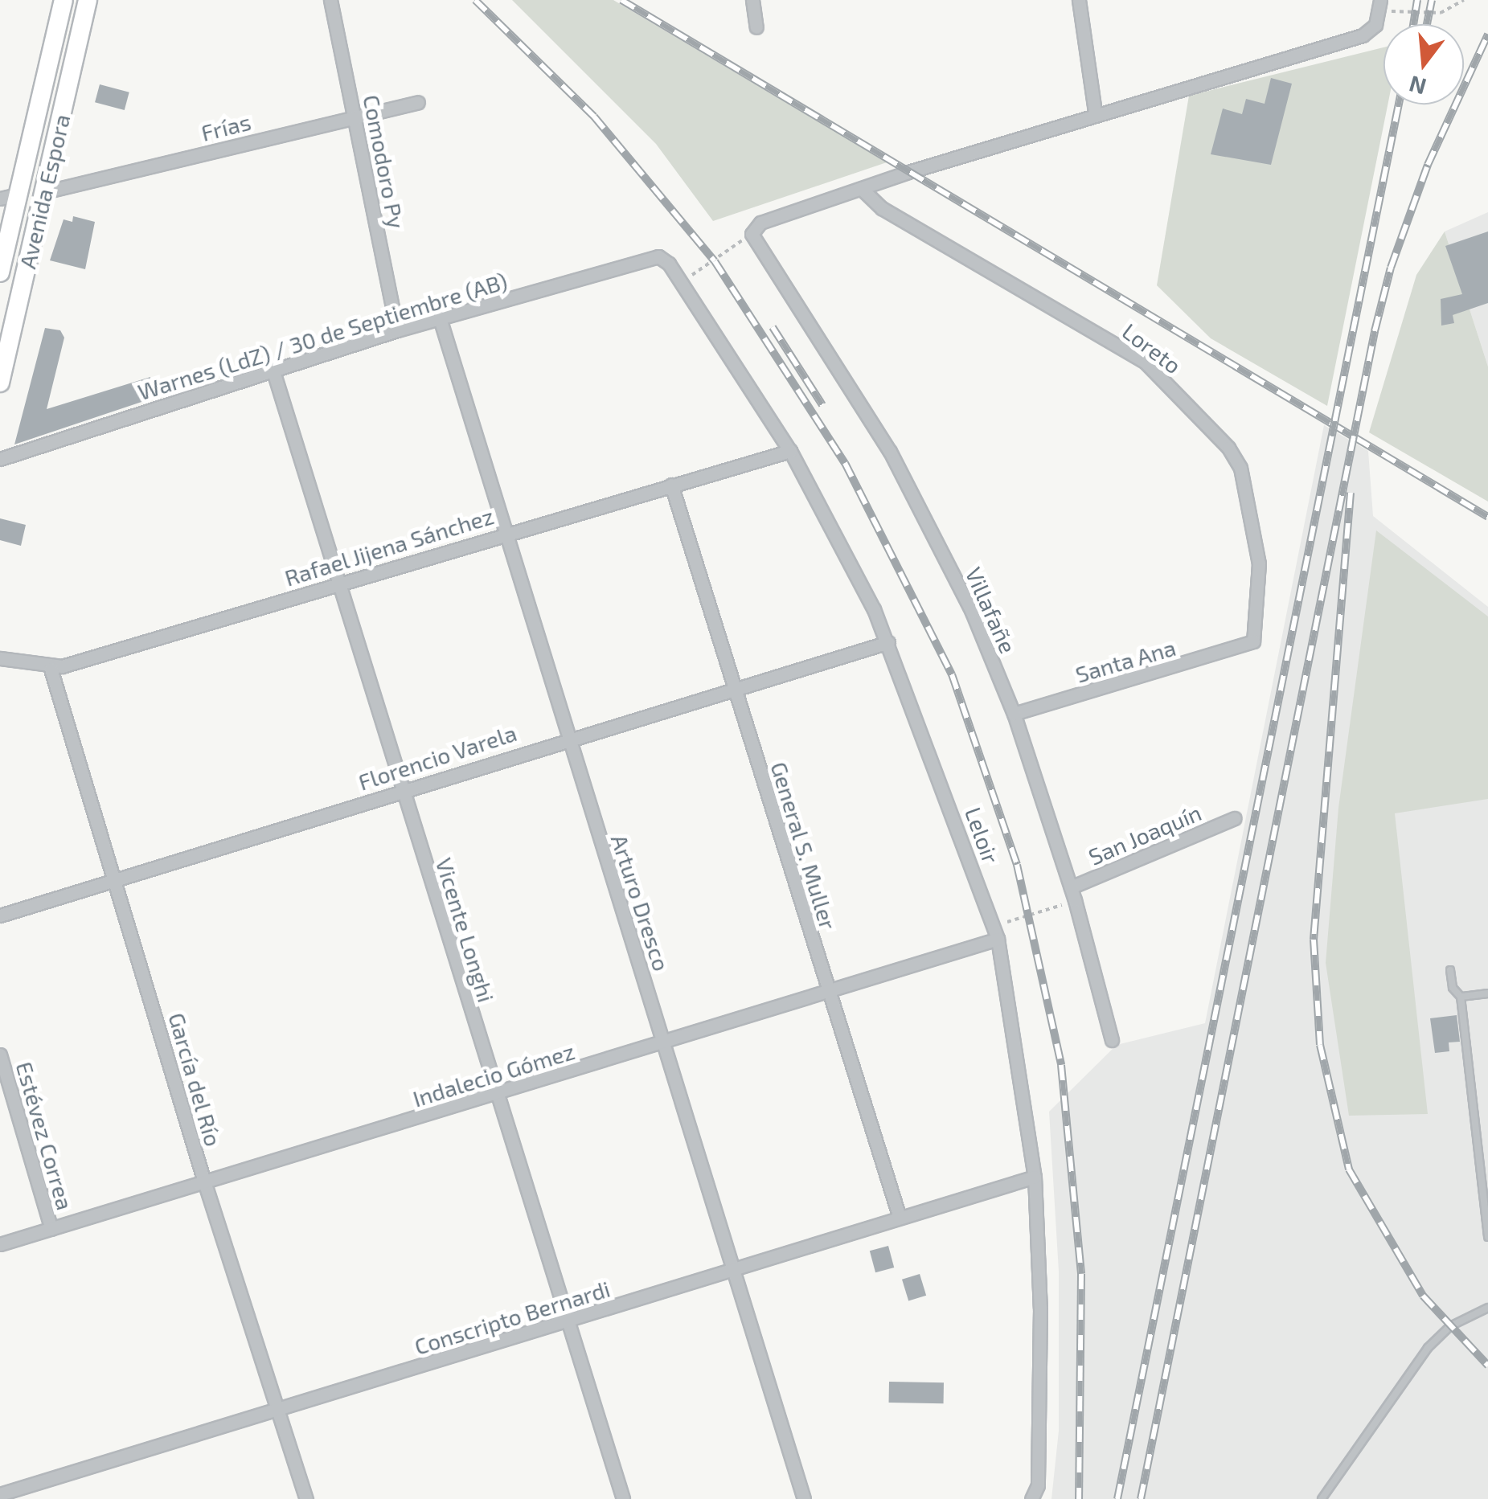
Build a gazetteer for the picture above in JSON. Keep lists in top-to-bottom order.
{
  "streets": {
    "main road": ["Avenida Espora"],
    "street": [
      "Frías",
      "Comodoro Py",
      "Warnes (LdZ) / 30 de Septiembre (AB)",
      "Loreto",
      "Rafael Jijena Sánchez",
      "Villafañe",
      "Santa Ana",
      "Florencio Varela",
      "San Joaquín",
      "Leloir",
      "General S. Muller",
      "Arturo Dresco",
      "Vicente Longhi",
      "Indalecio Gómez",
      "García del Río",
      "Estévez Correa",
      "Conscripto Bernardi"
    ]
  },
  "crossings": [
    ["Frías", "Comodoro Py"],
    ["Frías", "Avenida Espora"],
    ["Comodoro Py", "Warnes (LdZ) / 30 de Septiembre (AB)"],
    ["Warnes (LdZ) / 30 de Septiembre (AB)", "Leloir"],
    ["Warnes (LdZ) / 30 de Septiembre (AB)", "Arturo Dresco"],
    ["Warnes (LdZ) / 30 de Septiembre (AB)", "Vicente Longhi"],
    ["Loreto", "Santa Ana"],
    ["Rafael Jijena Sánchez", "Leloir"],
    ["Rafael Jijena Sánchez", "General S. Muller"],
    ["Rafael Jijena Sánchez", "Arturo Dresco"],
    ["Rafael Jijena Sánchez", "Vicente Longhi"],
    ["Rafael Jijena Sánchez", "García del Río"],
    ["Villafañe", "Santa Ana"],
    ["Villafañe", "San Joaquín"],
    ["Florencio Varela", "Leloir"],
    ["Florencio Varela", "General S. Muller"],
    ["Florencio Varela", "Arturo Dresco"],
    ["Florencio Varela", "Vicente Longhi"],
    ["Florencio Varela", "García del Río"],
    ["Leloir", "Indalecio Gómez"],
    ["Leloir", "Conscripto Bernardi"],
    ["General S. Muller", "Indalecio Gómez"],
    ["General S. Muller", "Conscripto Bernardi"],
    ["Arturo Dresco", "Indalecio Gómez"],
    ["Arturo Dresco", "Conscripto Bernardi"],
    ["Vicente Longhi", "Indalecio Gómez"],
    ["Vicente Longhi", "Conscripto Bernardi"],
    ["Indalecio Gómez", "García del Río"],
    ["Indalecio Gómez", "Estévez Correa"],
    ["García del Río", "Conscripto Bernardi"]
  ],
  "north": "bottom"
}
